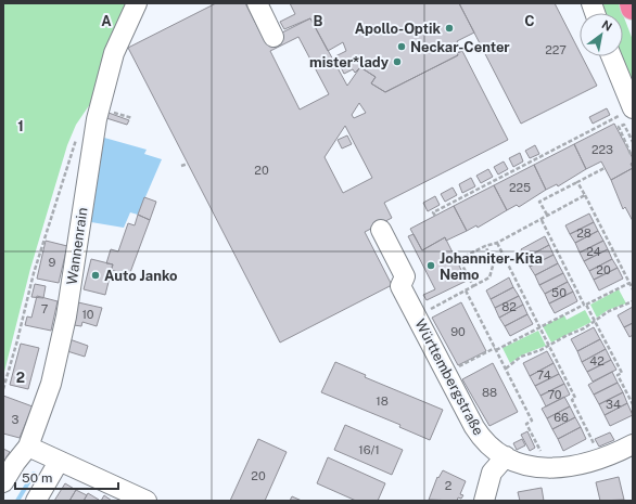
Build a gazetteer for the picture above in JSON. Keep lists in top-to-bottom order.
{
  "streets": {
    "street": ["Wannenrain", "Württembergstraße"]
  },
  "places": [
    "Apollo-Optik",
    "Neckar-Center",
    "mister*lady",
    "Johanniter-Kita Nemo",
    "Auto Janko"
  ],
  "house_numbers": [
    "227",
    "223",
    "20",
    "225",
    "28",
    "24",
    "9",
    "20",
    "50",
    "82",
    "7",
    "10",
    "90",
    "42",
    "74",
    "88",
    "70",
    "18",
    "34",
    "66",
    "3",
    "16/1",
    "20",
    "2"
  ],
  "scale_bar": "50 m",
  "north": "top right",
  "grid": {
    "columns": ["A", "B", "C"],
    "rows": ["1", "2"]
  }
}
